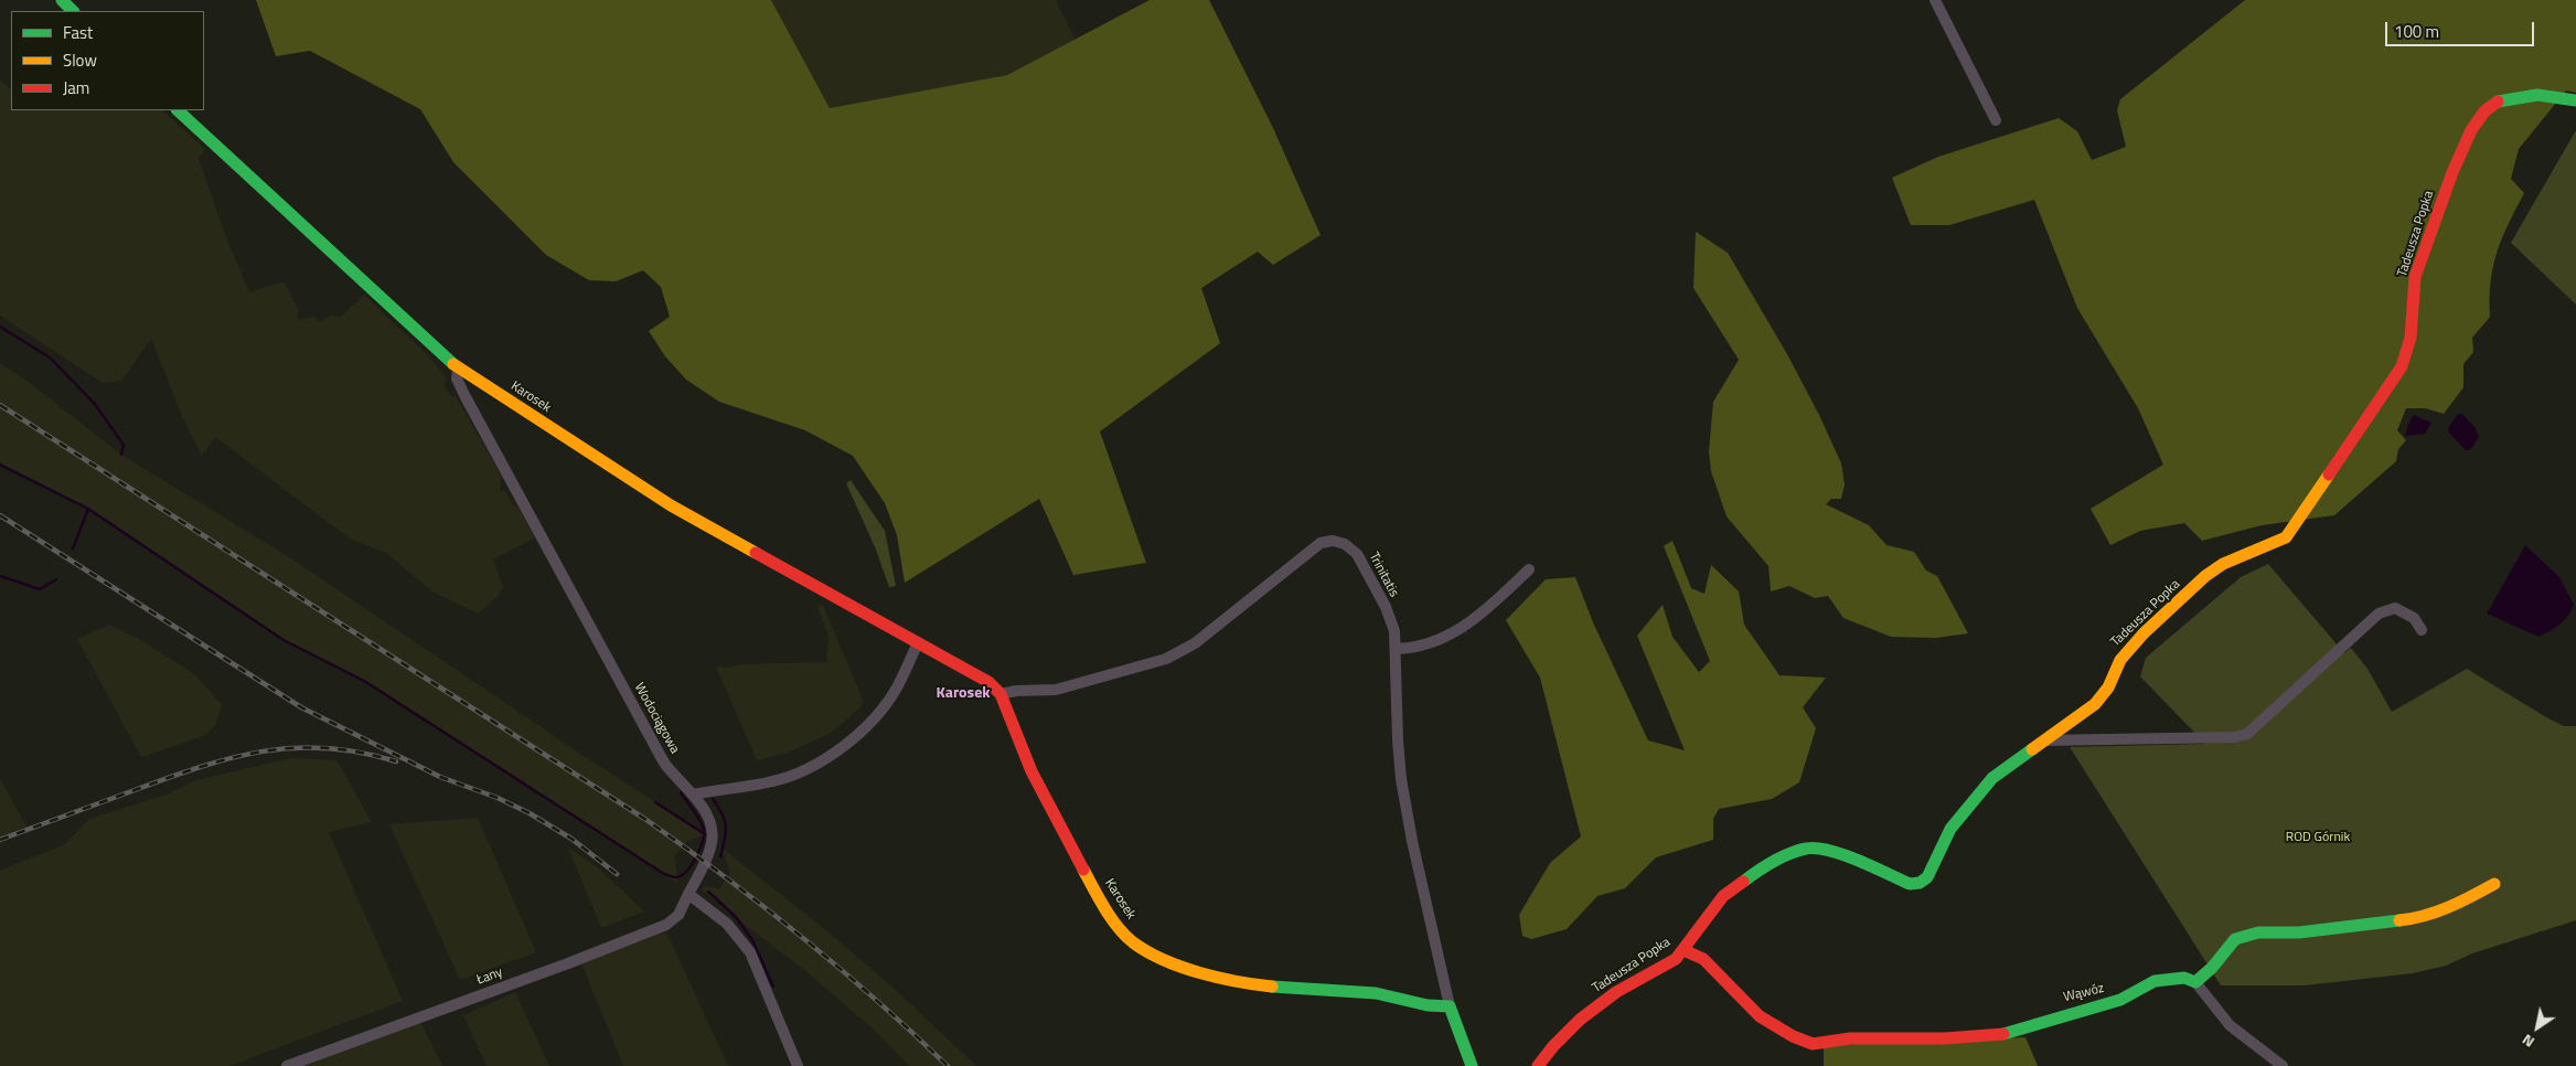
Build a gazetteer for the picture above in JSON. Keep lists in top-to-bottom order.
{
  "streets": {
    "street": [
      "Tadeusza Popka",
      "Karosek",
      "Trinitatis",
      "Wodociągowa",
      "Łany",
      "Wąwóz"
    ]
  },
  "crossings": [
    ["Tadeusza Popka", "Wąwóz"],
    ["Karosek", "Trinitatis"],
    ["Karosek", "Wodociągowa"],
    ["Wodociągowa", "Łany"]
  ],
  "districts": ["Karosek"],
  "parks": ["ROD Górnik"],
  "legend": ["Fast", "Slow", "Jam"],
  "scale_bar": "100 m",
  "north": "bottom left"
}
